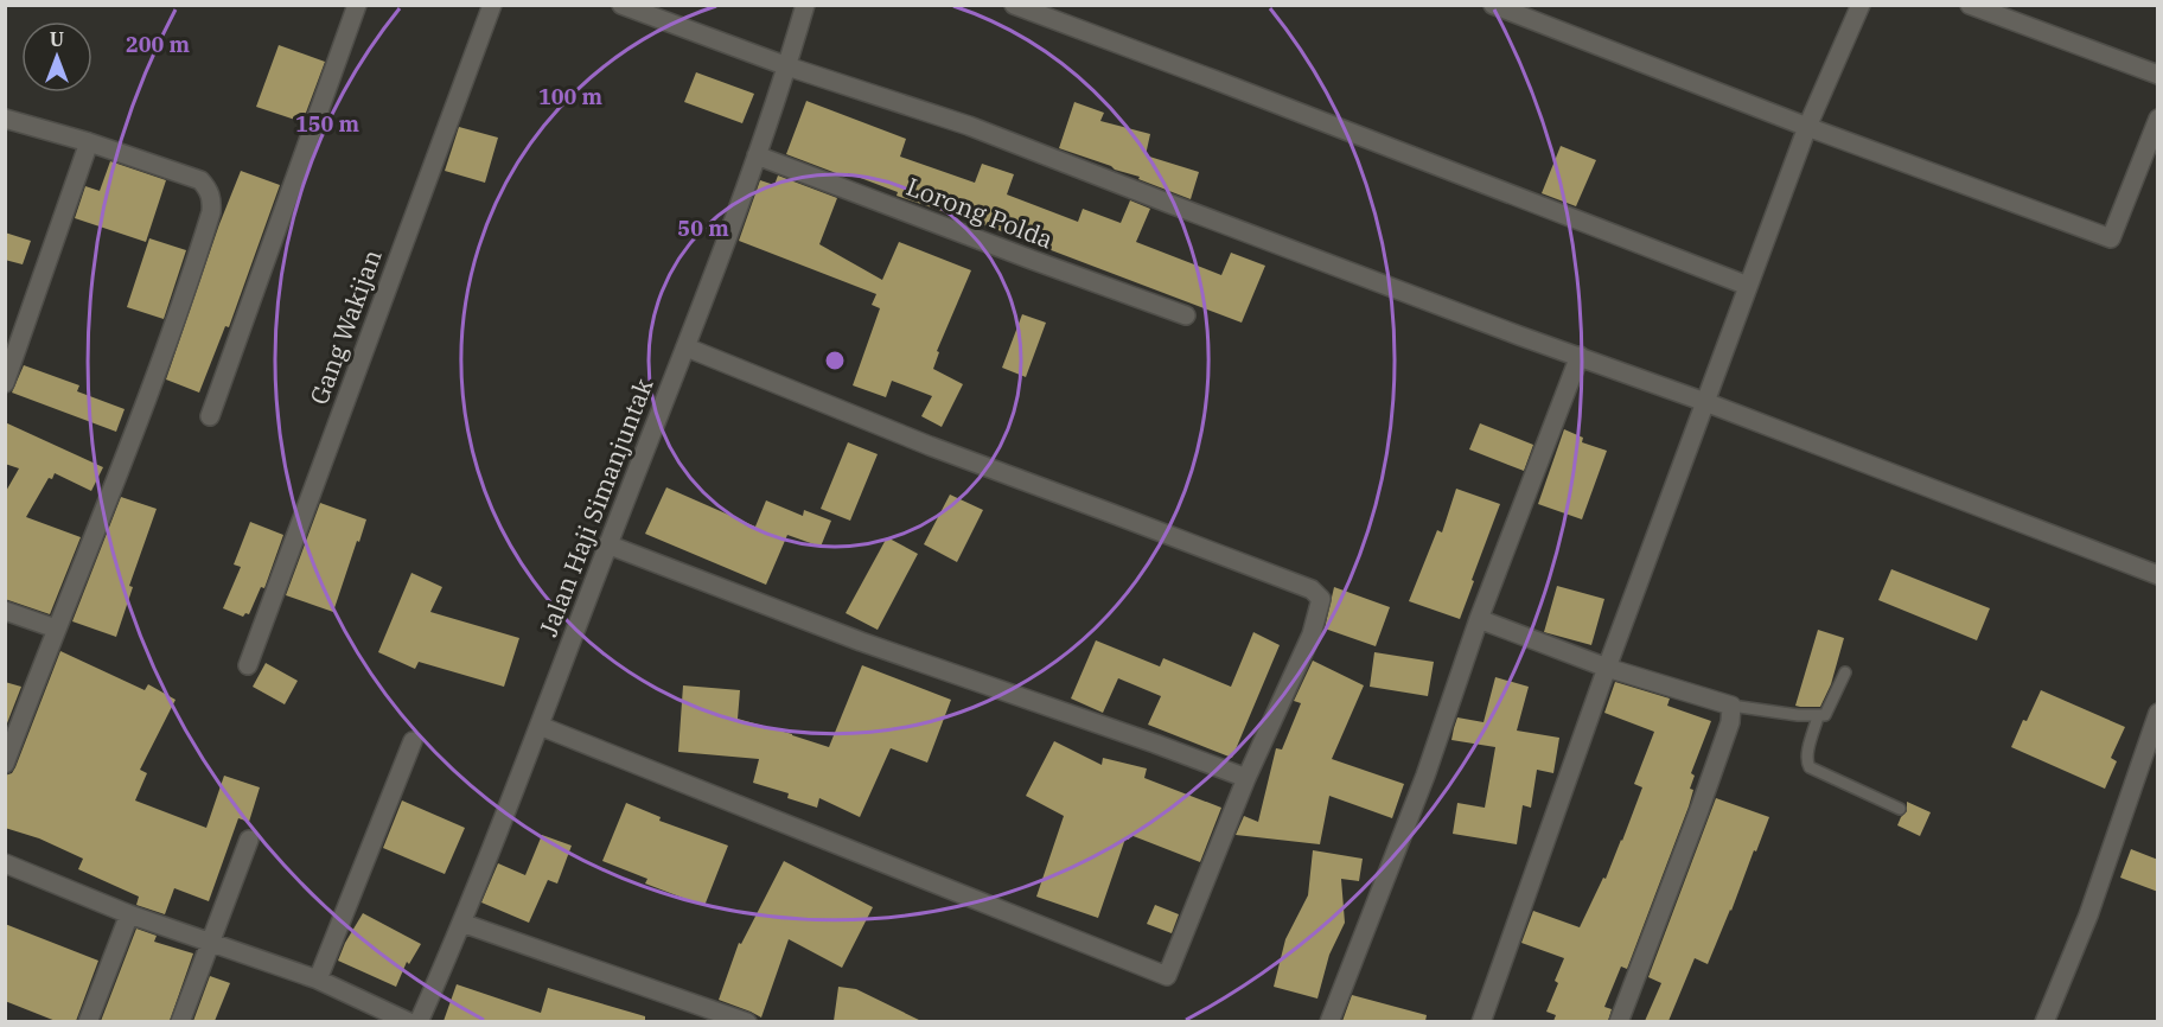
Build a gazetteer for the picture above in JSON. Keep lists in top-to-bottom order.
{
  "streets": {
    "street": ["Lorong Polda", "Gang Wakijan", "Jalan Haji Simanjuntak"]
  },
  "crossings": [
    ["Lorong Polda", "Jalan Haji Simanjuntak"]
  ],
  "north": "top",
  "rings": [
    "200 m",
    "100 m",
    "150 m",
    "50 m"
  ]
}
